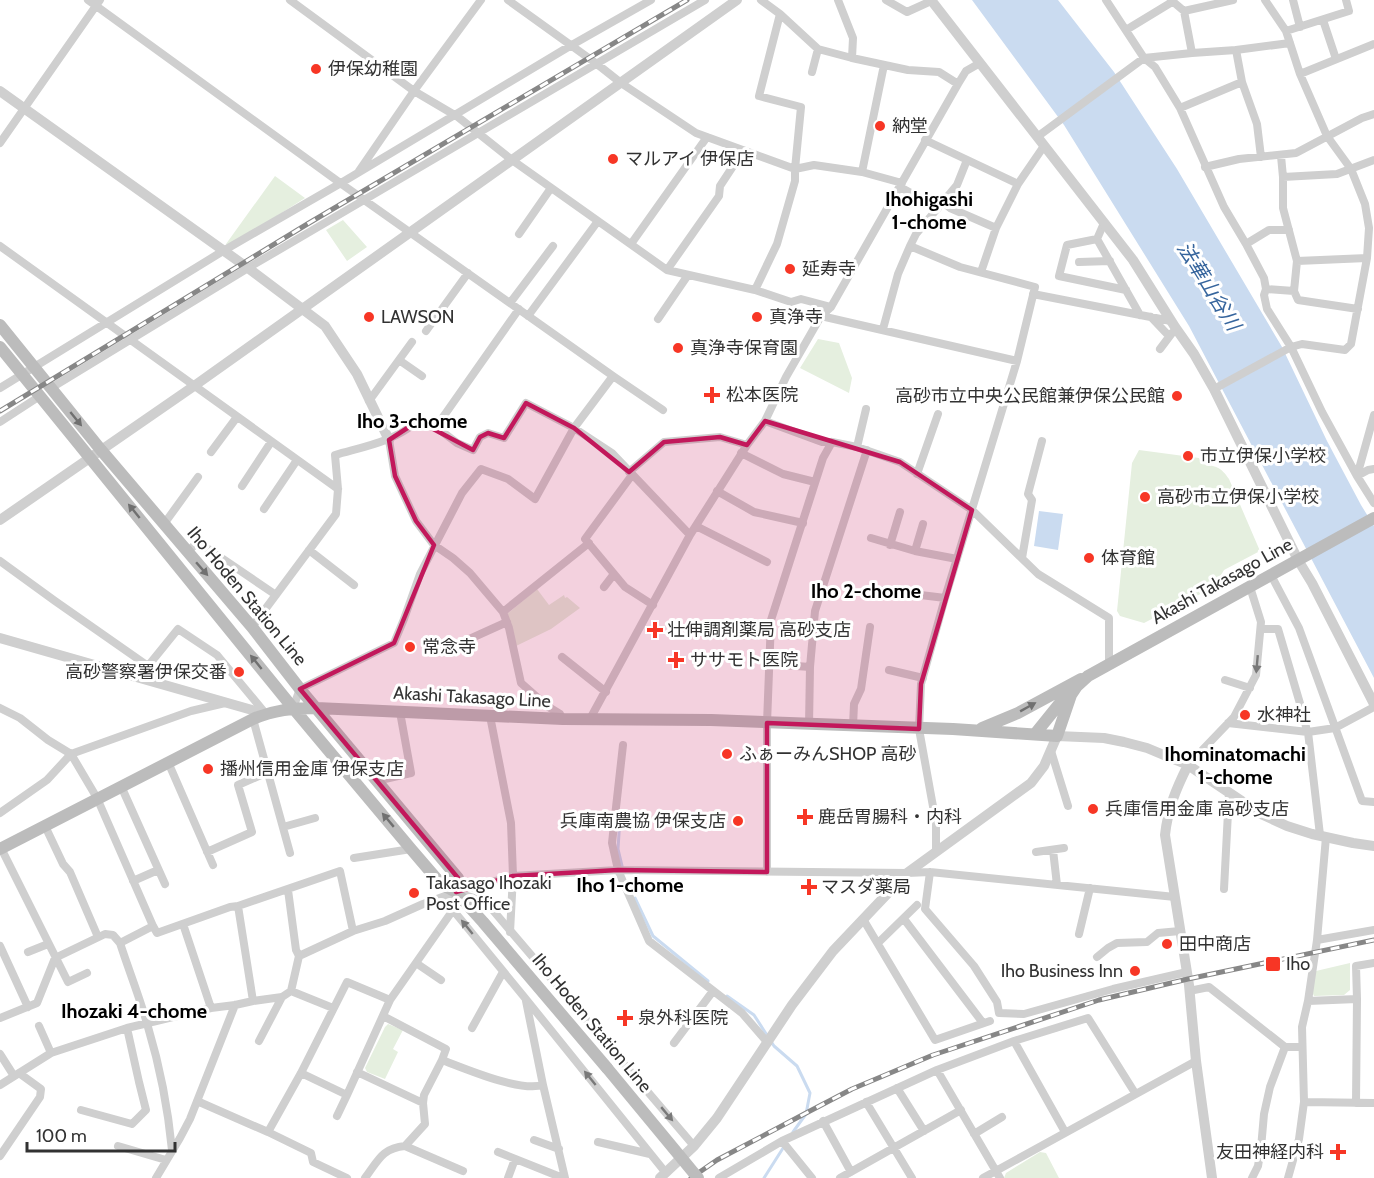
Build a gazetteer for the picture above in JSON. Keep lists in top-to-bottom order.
{
  "streets": {
    "main road": ["Akashi Takasago Line", "Iho Hoden Station Line"]
  },
  "crossings": [
    ["Akashi Takasago Line", "Iho Hoden Station Line"]
  ],
  "districts": [
    "Ihohigashi 1-chome",
    "Iho 3-chome",
    "Iho 2-chome",
    "Ihominatomachi 1-chome",
    "Iho 1-chome",
    "Ihozaki 4-chome"
  ],
  "water": ["法華山谷川"],
  "places": {
    "other": [
      "伊保幼稚園",
      "納堂",
      "マルアイ 伊保店",
      "延寿寺",
      "LAWSON",
      "真浄寺",
      "真浄寺保育園",
      "高砂市立中央公民館兼伊保公民館",
      "市立伊保小学校",
      "高砂市立伊保小学校",
      "体育館",
      "常念寺",
      "高砂警察署伊保交番",
      "水神社",
      "ふぁーみんSHOP 高砂",
      "播州信用金庫 伊保支店",
      "兵庫信用金庫 高砂支店",
      "兵庫南農協 伊保支店",
      "Takasago Ihozaki Post Office",
      "田中商店",
      "Iho Business Inn"
    ],
    "health": [
      "松本医院",
      "壮伸調剤薬局 高砂支店",
      "ササモト医院",
      "鹿岳胃腸科・内科",
      "マスダ薬局",
      "泉外科医院",
      "友田神経内科"
    ],
    "transit": ["Iho"]
  },
  "scale_bar": "100 m"
}
